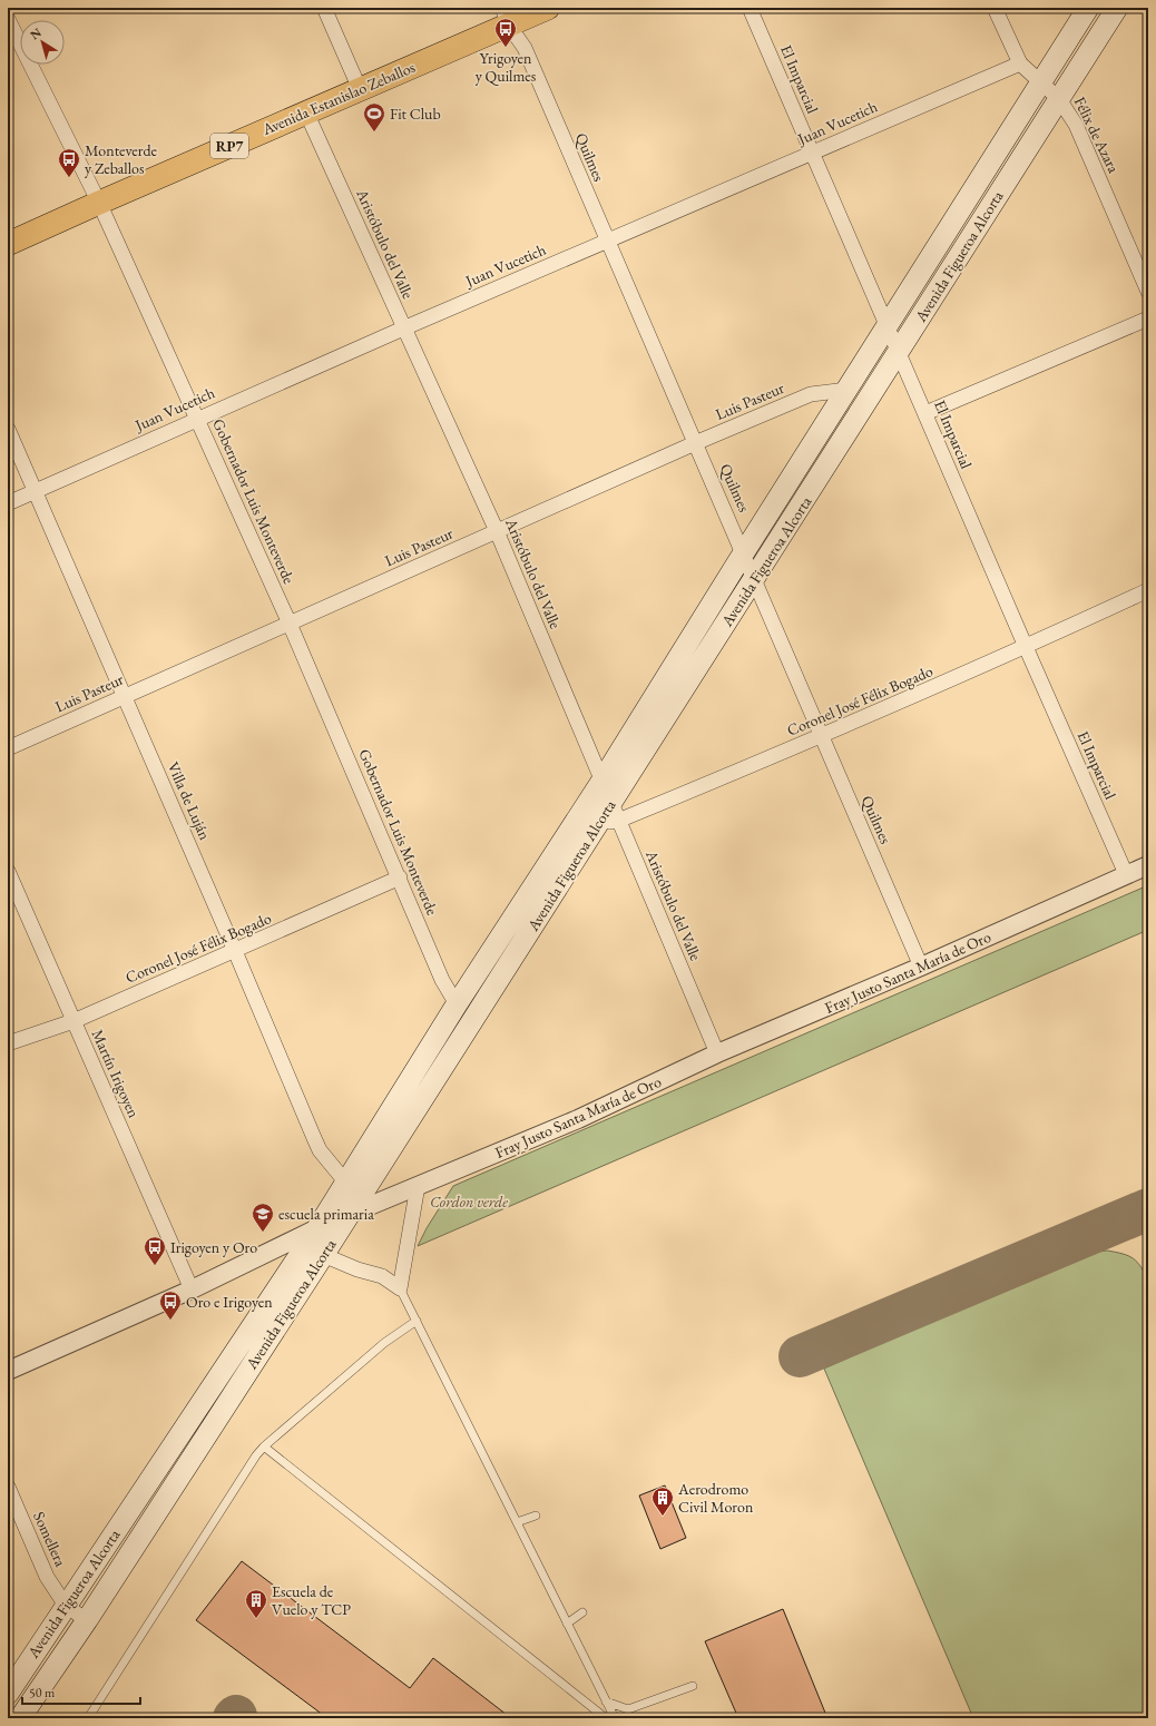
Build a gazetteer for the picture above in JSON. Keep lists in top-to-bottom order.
{
  "streets": {
    "main road": ["Avenida Estanislao Zeballos", "RP7", "Avenida Figueroa Alcorta"],
    "street": [
      "El Imparcial",
      "Juan Vucetich",
      "Félix de Azara",
      "Quilmes",
      "Aristóbulo del Valle",
      "Luis Pasteur",
      "Gobernador Luis Monteverde",
      "Coronel José Félix Bogado",
      "Villa de Luján",
      "Fray Justo Santa María de Oro",
      "Martín Irigoyen",
      "Somellera"
    ]
  },
  "crossings": [
    ["El Imparcial", "Juan Vucetich"],
    ["El Imparcial", "Avenida Figueroa Alcorta"],
    ["El Imparcial", "Coronel José Félix Bogado"],
    ["El Imparcial", "Fray Justo Santa María de Oro"],
    ["Avenida Estanislao Zeballos", "Quilmes"],
    ["Avenida Estanislao Zeballos", "Aristóbulo del Valle"],
    ["Avenida Estanislao Zeballos", "Gobernador Luis Monteverde"],
    ["Juan Vucetich", "Félix de Azara"],
    ["Juan Vucetich", "Quilmes"],
    ["Juan Vucetich", "Aristóbulo del Valle"],
    ["Juan Vucetich", "Gobernador Luis Monteverde"],
    ["Juan Vucetich", "Villa de Luján"],
    ["Félix de Azara", "Avenida Figueroa Alcorta"],
    ["Quilmes", "Avenida Figueroa Alcorta"],
    ["Quilmes", "Luis Pasteur"],
    ["Quilmes", "Coronel José Félix Bogado"],
    ["Quilmes", "Fray Justo Santa María de Oro"],
    ["Aristóbulo del Valle", "Avenida Figueroa Alcorta"],
    ["Aristóbulo del Valle", "Luis Pasteur"],
    ["Aristóbulo del Valle", "Coronel José Félix Bogado"],
    ["Aristóbulo del Valle", "Fray Justo Santa María de Oro"],
    ["Avenida Figueroa Alcorta", "Luis Pasteur"],
    ["Avenida Figueroa Alcorta", "Gobernador Luis Monteverde"],
    ["Avenida Figueroa Alcorta", "Coronel José Félix Bogado"],
    ["Avenida Figueroa Alcorta", "Villa de Luján"],
    ["Avenida Figueroa Alcorta", "Fray Justo Santa María de Oro"],
    ["Avenida Figueroa Alcorta", "Somellera"],
    ["Luis Pasteur", "Gobernador Luis Monteverde"],
    ["Luis Pasteur", "Villa de Luján"],
    ["Gobernador Luis Monteverde", "Coronel José Félix Bogado"],
    ["Coronel José Félix Bogado", "Villa de Luján"],
    ["Coronel José Félix Bogado", "Martín Irigoyen"],
    ["Fray Justo Santa María de Oro", "Martín Irigoyen"]
  ],
  "parks": ["Cordon verde"],
  "places": {
    "bus stop": [
      "Yrigoyen y Quilmes",
      "Monteverde y Zeballos",
      "Irigoyen y Oro",
      "Oro e Irigoyen"
    ],
    "sports": ["Fit Club"],
    "school or university": ["escuela primaria"],
    "building": ["Aerodromo Civil Moron", "Escuela de Vuelo y TCP"]
  },
  "scale_bar": "50 m",
  "north": "top left"
}
